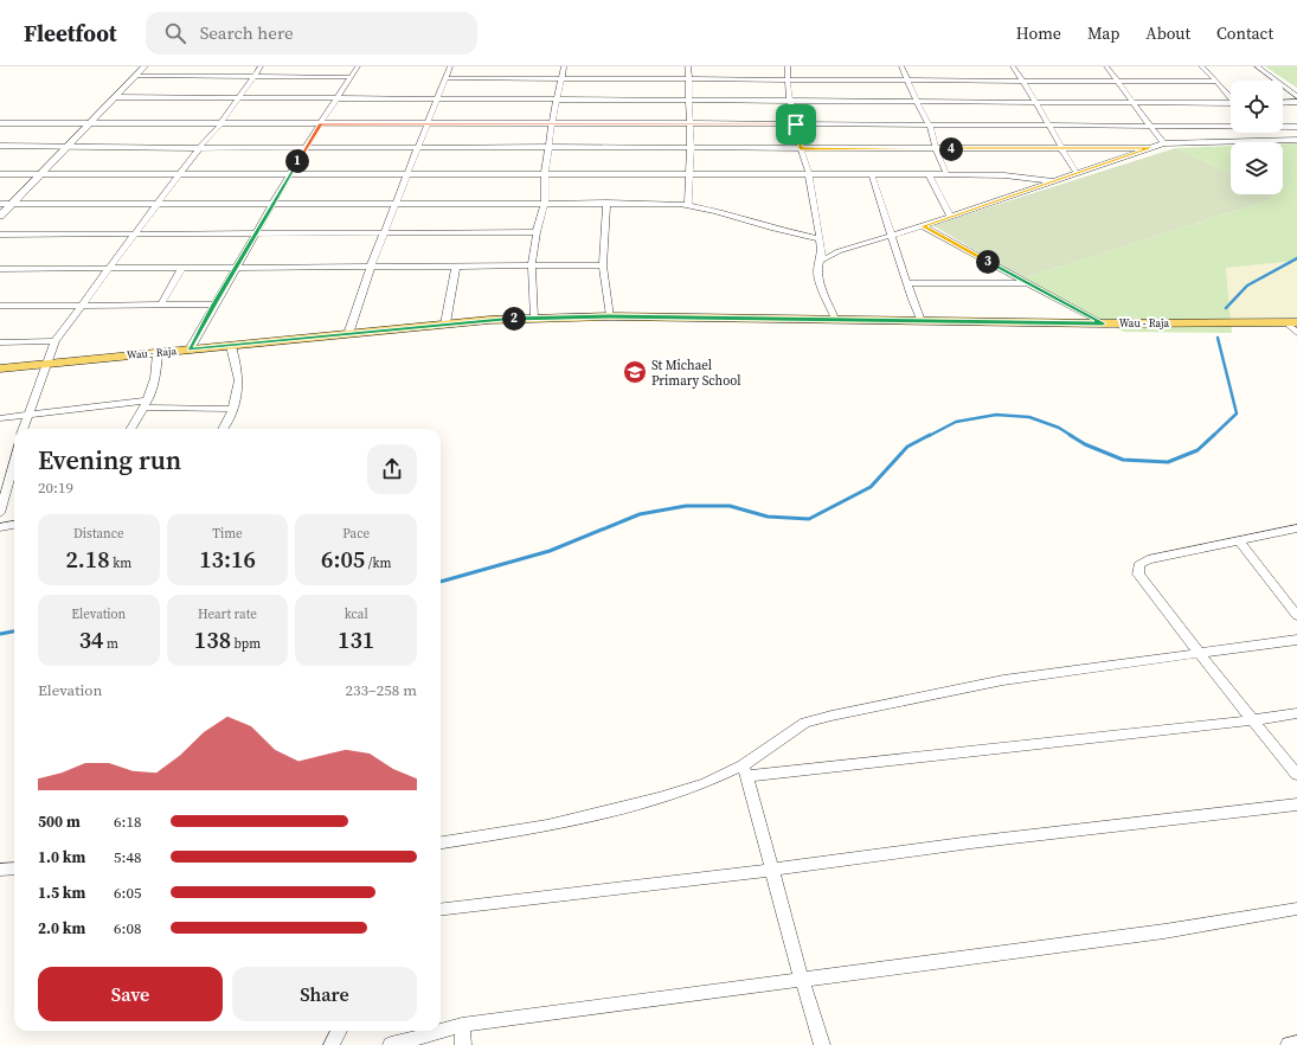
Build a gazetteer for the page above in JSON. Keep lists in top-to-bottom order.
{
  "streets": {
    "main road": ["Wau - Raja"]
  },
  "places": {
    "school or university": ["St Michael Primary School"]
  },
  "page": {
    "header": "Fleetfoot",
    "search": "Search here",
    "nav": [
      "Home",
      "Map",
      "About",
      "Contact"
    ],
    "pins": [
      "4",
      "1",
      "3",
      "2"
    ],
    "heading": ["Evening run", "20:19"],
    "stats": [
      ["Distance", "2.18 km"],
      ["Time", "13:16"],
      ["Pace", "6:05 /km"],
      ["Elevation", "34 m"],
      ["Heart rate", "138 bpm"],
      ["kcal", "131"]
    ],
    "chart": ["Elevation", "233–258 m"],
    "list": [
      {
        "name": "500 m",
        "note": "6:18"
      },
      {
        "name": "1.0 km",
        "note": "5:48"
      },
      {
        "name": "1.5 km",
        "note": "6:05"
      },
      {
        "name": "2.0 km",
        "note": "6:08"
      }
    ],
    "buttons": ["Save", "Share"]
  }
}
